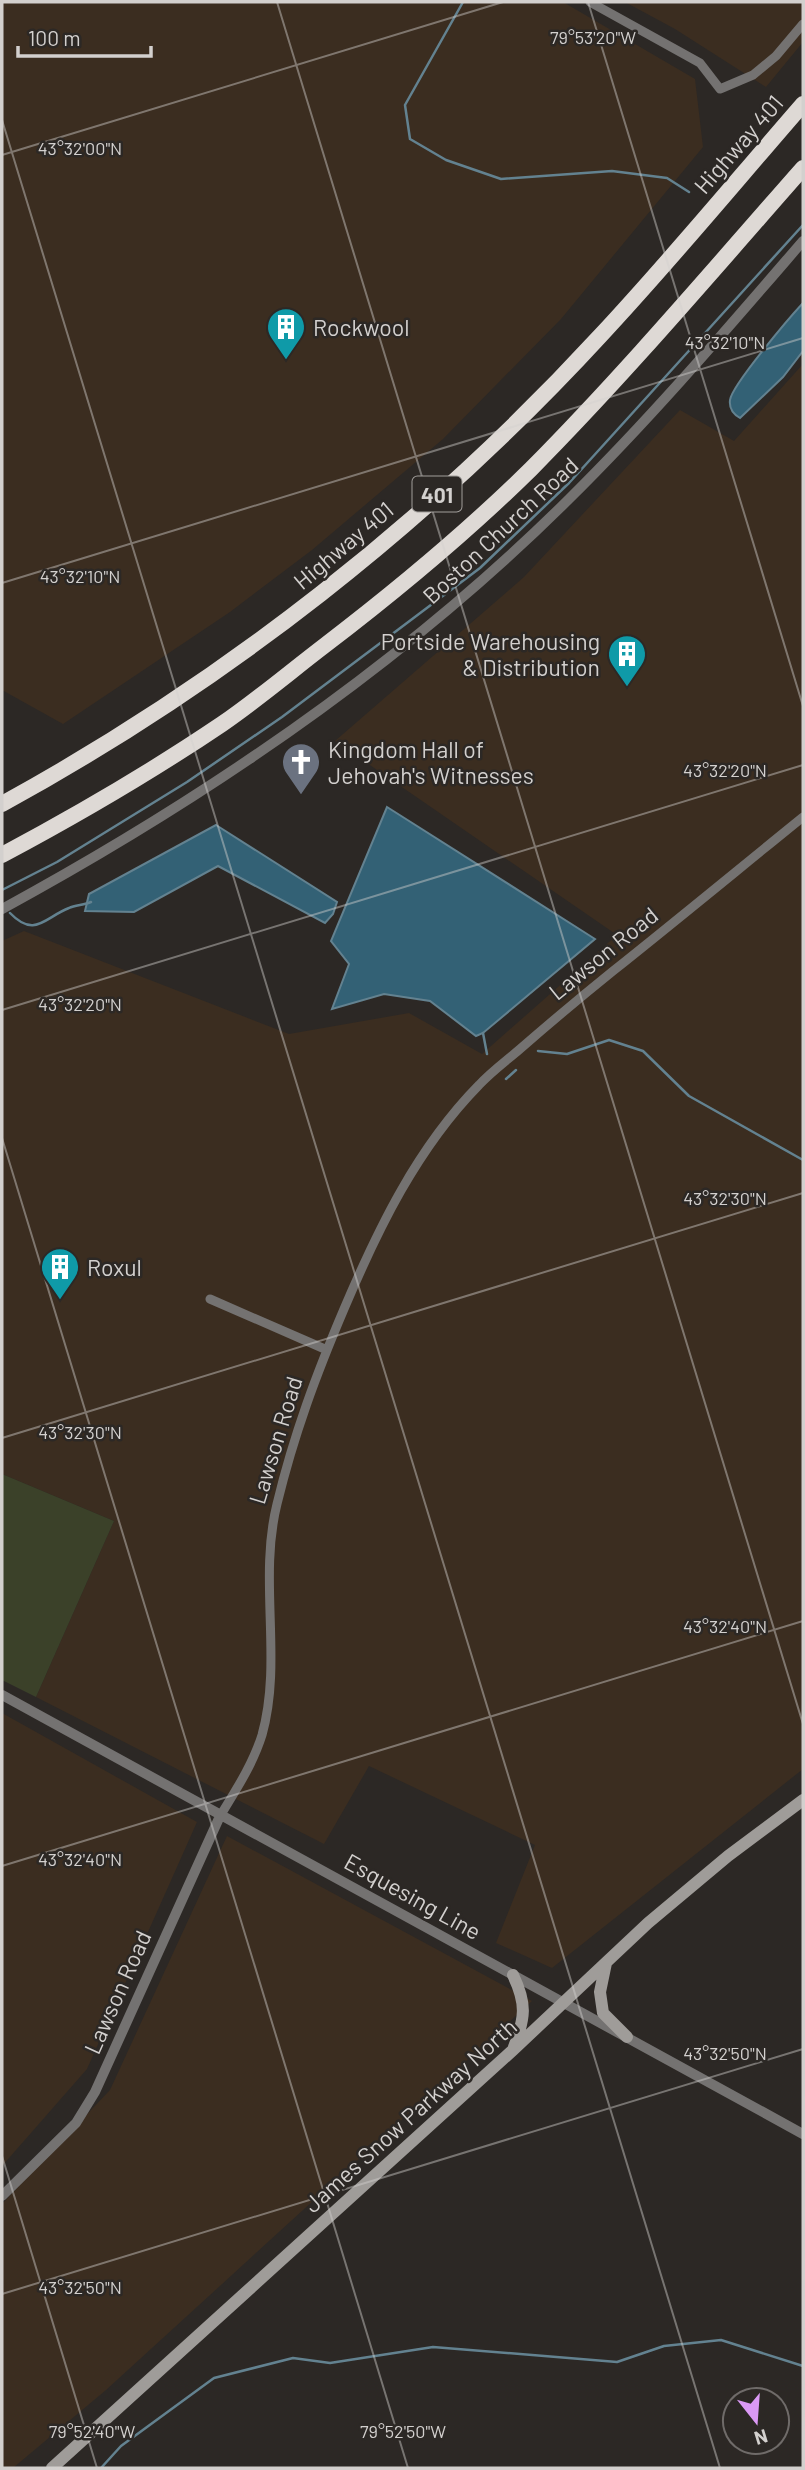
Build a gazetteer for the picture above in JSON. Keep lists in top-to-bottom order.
{
  "streets": {
    "highway": ["Highway 401", "401"],
    "main road": ["James Snow Parkway North"],
    "street": ["Boston Church Road", "Lawson Road", "Esquesing Line"]
  },
  "crossings": [
    ["Lawson Road", "Esquesing Line"],
    ["Esquesing Line", "James Snow Parkway North"]
  ],
  "places": {
    "building": ["Rockwool", "Portside Warehousing & Distribution", "Roxul"],
    "church": ["Kingdom Hall of Jehovah's Witnesses"]
  },
  "scale_bar": "100 m",
  "north": "bottom",
  "coordinates": [
    "79°53'20\"W",
    "43°32'00\"N",
    "43°32'10\"N",
    "43°32'20\"N",
    "43°32'30\"N",
    "43°32'40\"N",
    "43°32'50\"N",
    "79°52'40\"W",
    "79°52'50\"W"
  ]
}
